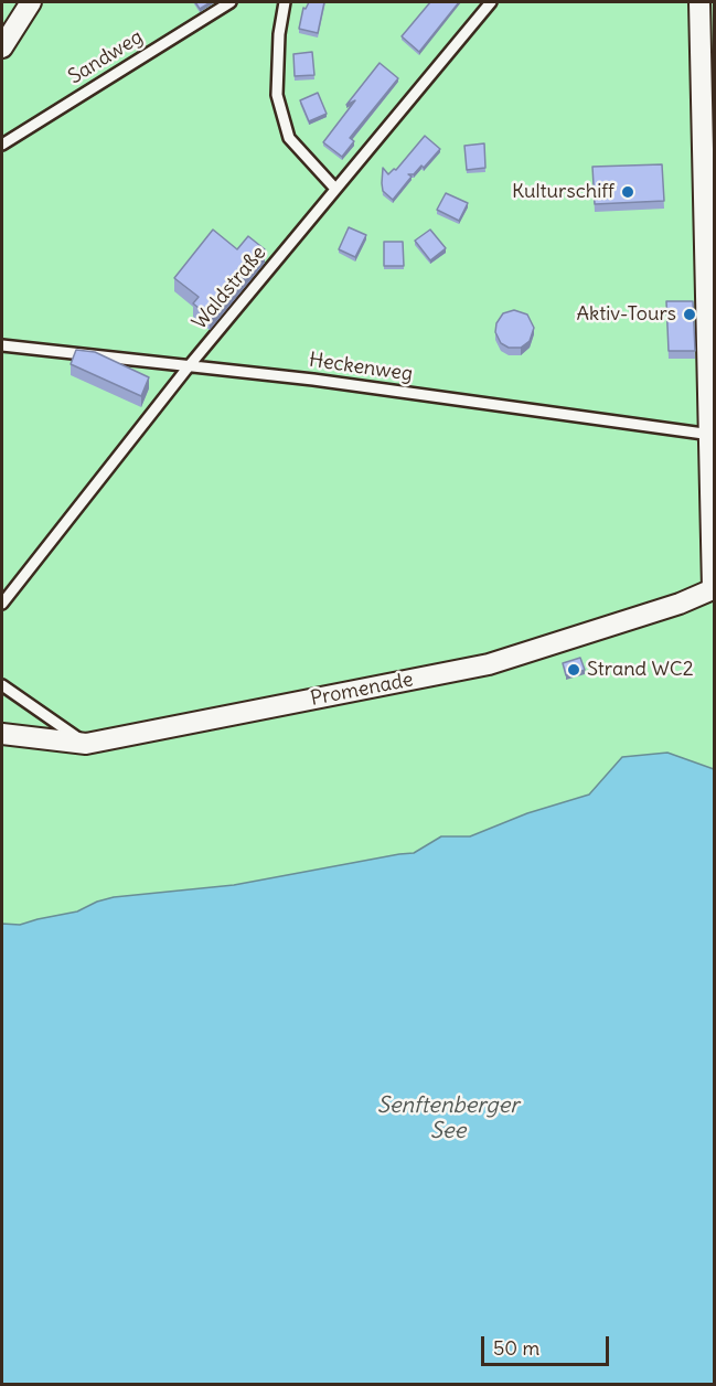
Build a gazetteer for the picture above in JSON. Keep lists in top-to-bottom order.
{
  "streets": {
    "street": ["Promenade"],
    "lane": ["Sandweg", "Waldstraße", "Heckenweg"]
  },
  "crossings": [
    ["Waldstraße", "Heckenweg"]
  ],
  "water": ["Senftenberger See"],
  "places": ["Kulturschiff", "Aktiv-Tours", "Strand WC2"],
  "scale_bar": "50 m"
}
